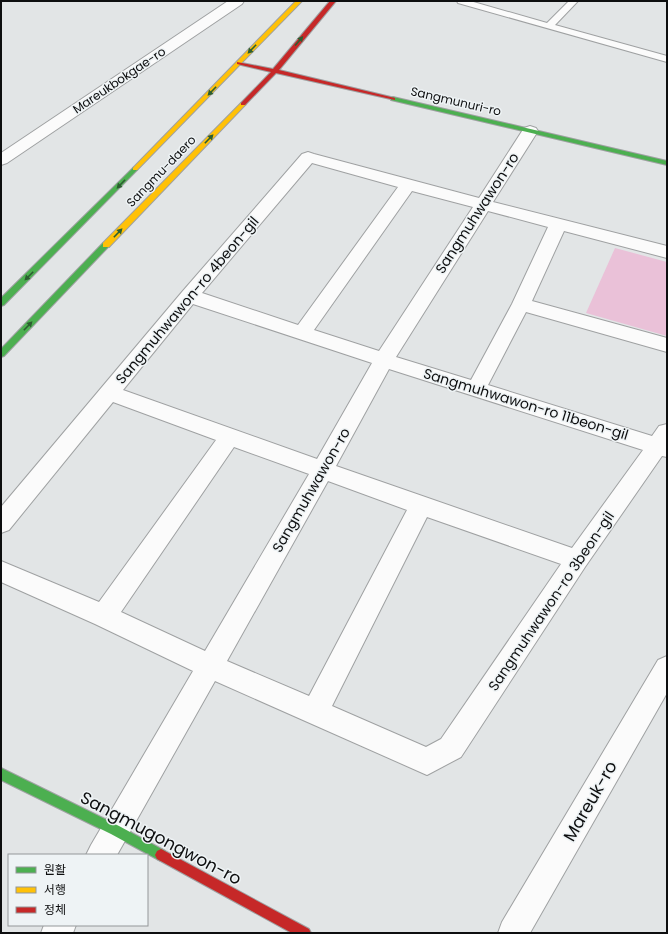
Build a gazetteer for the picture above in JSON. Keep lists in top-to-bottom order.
{
  "streets": {
    "main road": ["Sangmunuri-ro", "Sangmu-daero", "Sangmugongwon-ro"],
    "street": [
      "Mareukbokgae-ro",
      "Sangmuhwawon-ro",
      "Sangmuhwawon-ro 4beon-gil",
      "Sangmuhwawon-ro 11beon-gil",
      "Sangmuhwawon-ro 3beon-gil",
      "Mareuk-ro"
    ]
  },
  "crossings": [
    ["Sangmunuri-ro", "Sangmu-daero"],
    ["Sangmunuri-ro", "Sangmuhwawon-ro"],
    ["Sangmuhwawon-ro", "Sangmuhwawon-ro 4beon-gil"],
    ["Sangmuhwawon-ro", "Sangmuhwawon-ro 11beon-gil"],
    ["Sangmuhwawon-ro", "Sangmugongwon-ro"],
    ["Sangmuhwawon-ro 4beon-gil", "Sangmuhwawon-ro 11beon-gil"],
    ["Sangmuhwawon-ro 11beon-gil", "Sangmuhwawon-ro 3beon-gil"]
  ],
  "legend": ["원활", "서행", "정체"]
}
